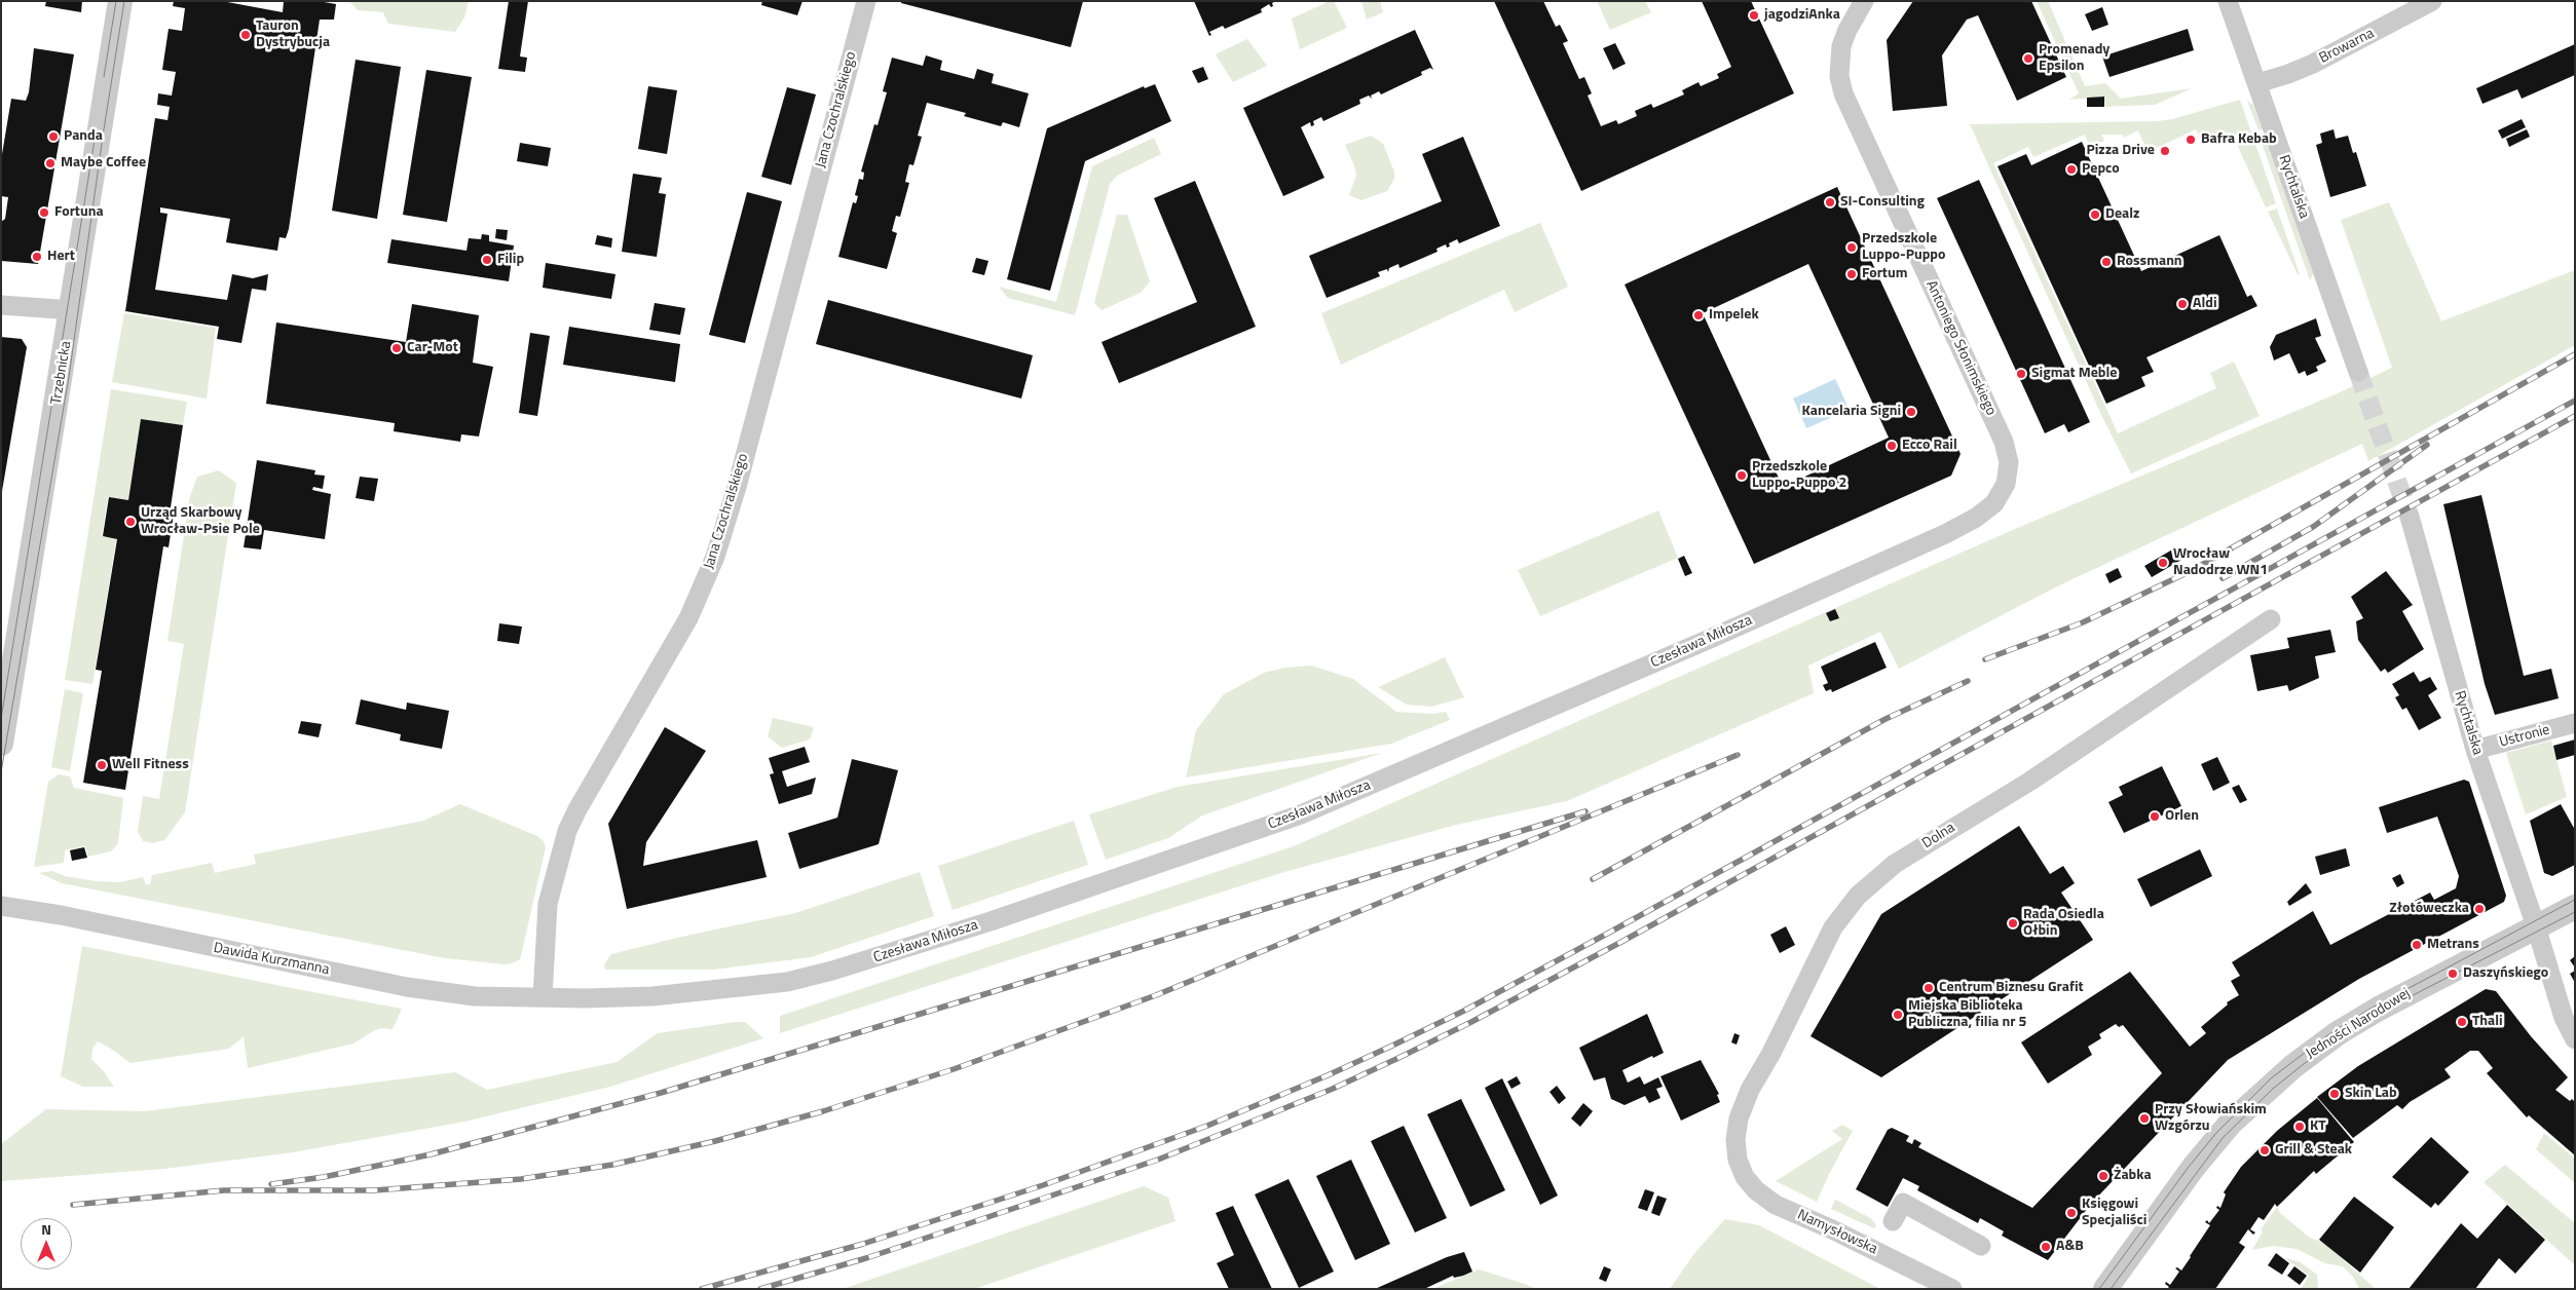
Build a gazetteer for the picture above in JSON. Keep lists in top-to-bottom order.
{
  "streets": {
    "street": [
      "Browarna",
      "Jana Czochralskiego",
      "Rychtalska",
      "Antoniego Słonimskiego",
      "Trzebnicka",
      "Czesława Miłosza",
      "Ustronie",
      "Dolna",
      "Dawida Kurzmanna",
      "Jedności Narodowej",
      "Namysłowska"
    ]
  },
  "crossings": [
    ["Browarna", "Rychtalska"],
    ["Jana Czochralskiego", "Czesława Miłosza"],
    ["Jana Czochralskiego", "Dawida Kurzmanna"],
    ["Rychtalska", "Ustronie"],
    ["Rychtalska", "Jedności Narodowej"],
    ["Antoniego Słonimskiego", "Czesława Miłosza"],
    ["Czesława Miłosza", "Dawida Kurzmanna"],
    ["Dolna", "Namysłowska"]
  ],
  "places": [
    "jagodziAnka",
    "Tauron Dystrybucja",
    "Promenady Epsilon",
    "Panda",
    "Bafra Kebab",
    "Pizza Drive",
    "Maybe Coffee",
    "Pepco",
    "SI-Consulting",
    "Fortuna",
    "Dealz",
    "Przedszkole Luppo-Puppo",
    "Hert",
    "Filip",
    "Rossmann",
    "Fortum",
    "Aldi",
    "Impelek",
    "Car-Mot",
    "Sigmat Meble",
    "Kancelaria Signi",
    "Ecco Rail",
    "Przedszkole Luppo-Puppo 2",
    "Urząd Skarbowy Wrocław-Psie Pole",
    "Wrocław Nadodrze WN1",
    "Well Fitness",
    "Orlen",
    "Złotóweczka",
    "Rada Osiedla Ołbin",
    "Metrans",
    "Daszyńskiego",
    "Centrum Biznesu Grafit",
    "Miejska Biblioteka Publiczna, filia nr 5",
    "Thali",
    "Skin Lab",
    "Przy Słowiańskim Wzgórzu",
    "KT",
    "Grill & Steak",
    "Żabka",
    "Księgowi Specjaliści",
    "A&B"
  ],
  "north": "top"
}
